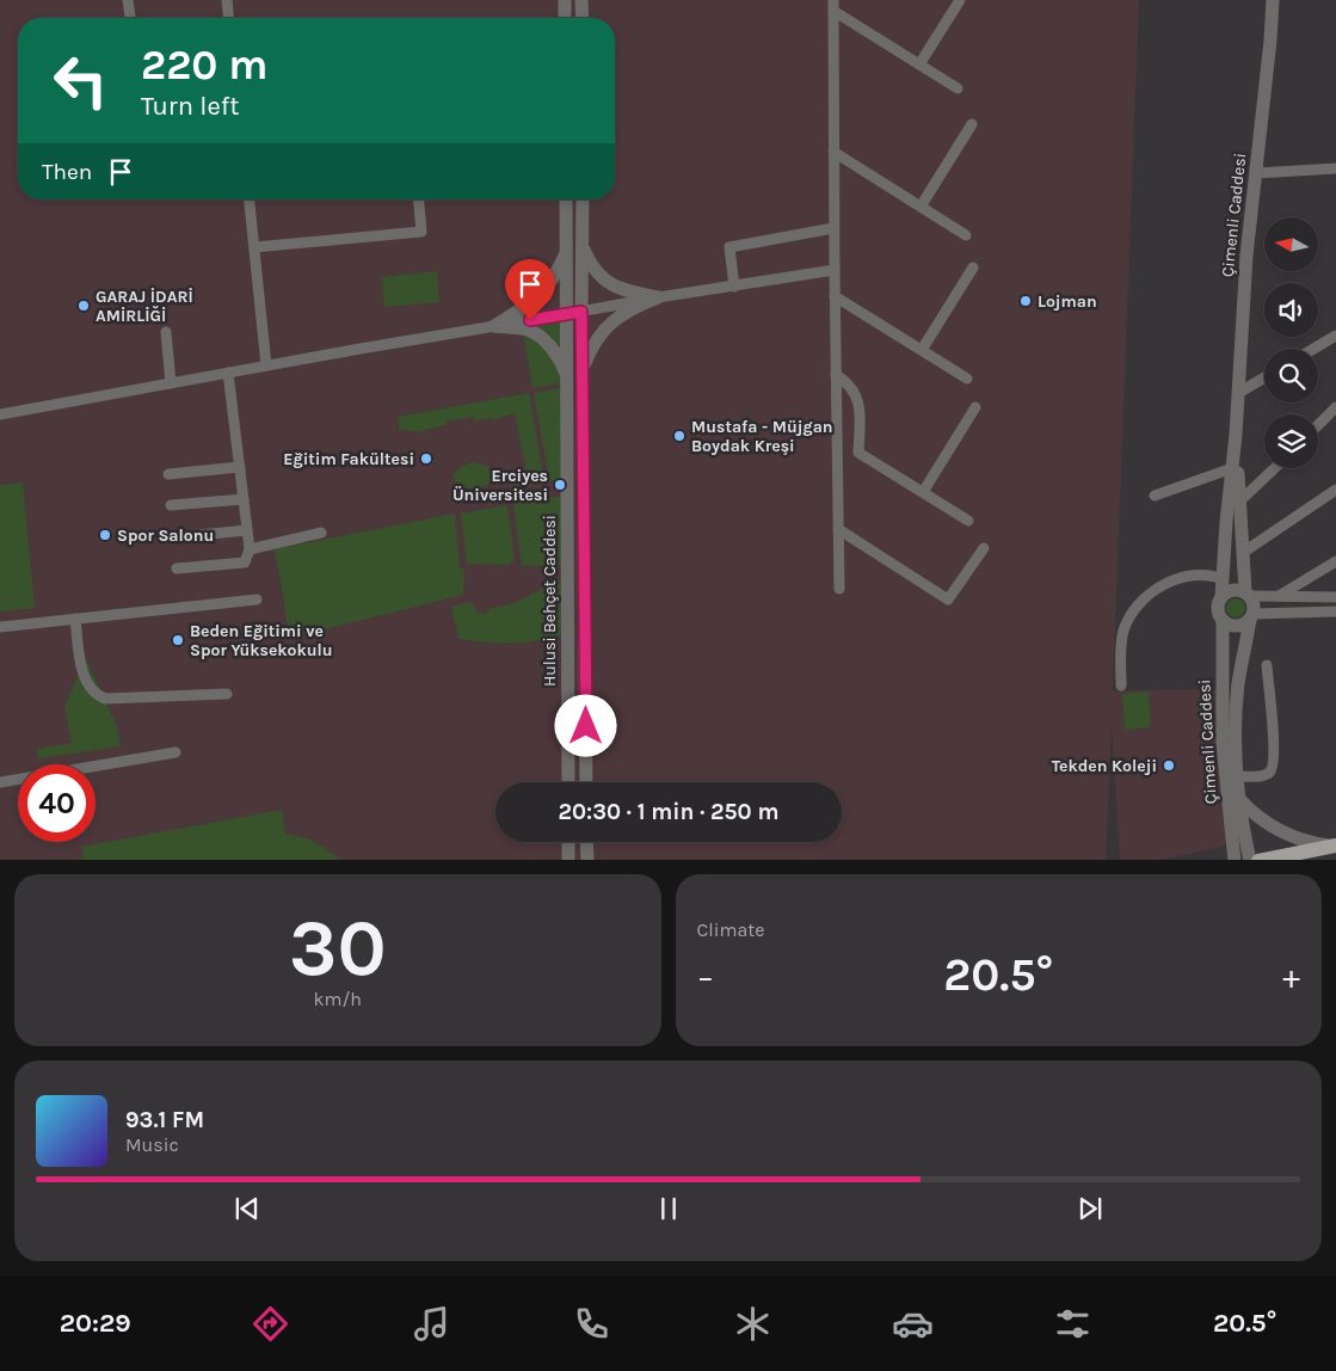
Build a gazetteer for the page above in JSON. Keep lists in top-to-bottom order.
{
  "streets": {
    "street": ["Çimenli Caddesi", "Hulusi Behçet Caddesi"]
  },
  "places": [
    "Lojman",
    "GARAJ İDARİ AMİRLİĞİ",
    "Mustafa - Müjgan Boydak Kreşi",
    "Eğitim Fakültesi",
    "Erciyes Üniversitesi",
    "Spor Salonu",
    "Beden Eğitimi ve Spor Yüksekokulu",
    "Tekden Koleji"
  ],
  "north": "left",
  "page": {
    "turn": ["220 m", "Turn left"],
    "then": "Then",
    "limit": "40",
    "trip": "20:30 · 1 min · 250 m",
    "tile": [
      ["30", "km/h"],
      "Climate"
    ],
    "heat": ["−", "20.5°", "+"],
    "song": ["93.1 FM", "Music"],
    "tabs": ["20:29", "20.5°"]
  }
}
